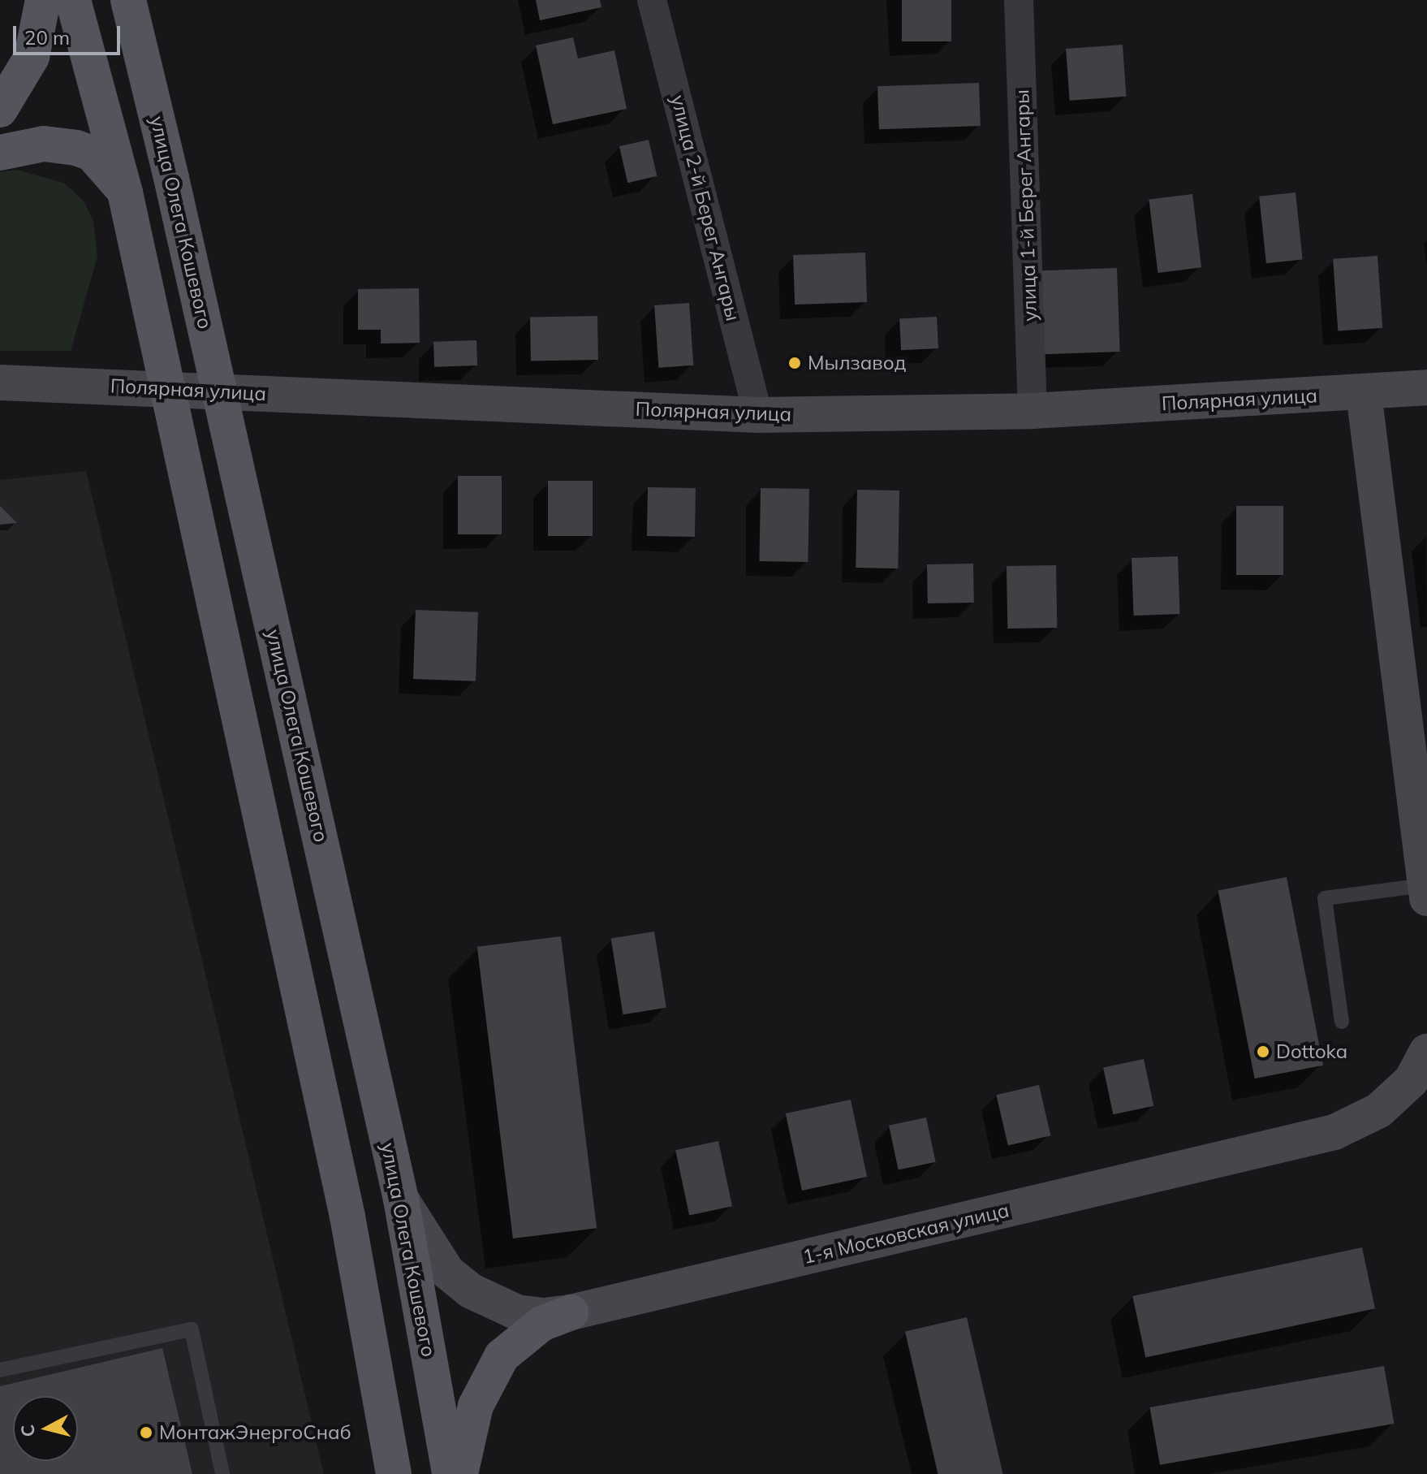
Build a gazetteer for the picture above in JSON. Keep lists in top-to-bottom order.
{
  "streets": {
    "main road": ["улица Олега Кошевого", "Полярная улица", "1-я Московская улица"],
    "street": ["улица 1-й Берег Ангары", "улица 2-й Берег Ангары"]
  },
  "crossings": [
    ["улица 1-й Берег Ангары", "Полярная улица"],
    ["улица 2-й Берег Ангары", "Полярная улица"],
    ["улица Олега Кошевого", "1-я Московская улица"]
  ],
  "places": ["Мылзавод", "Dottoka", "МонтажЭнергоСнаб"],
  "scale_bar": "20 m",
  "north": "left"
}
